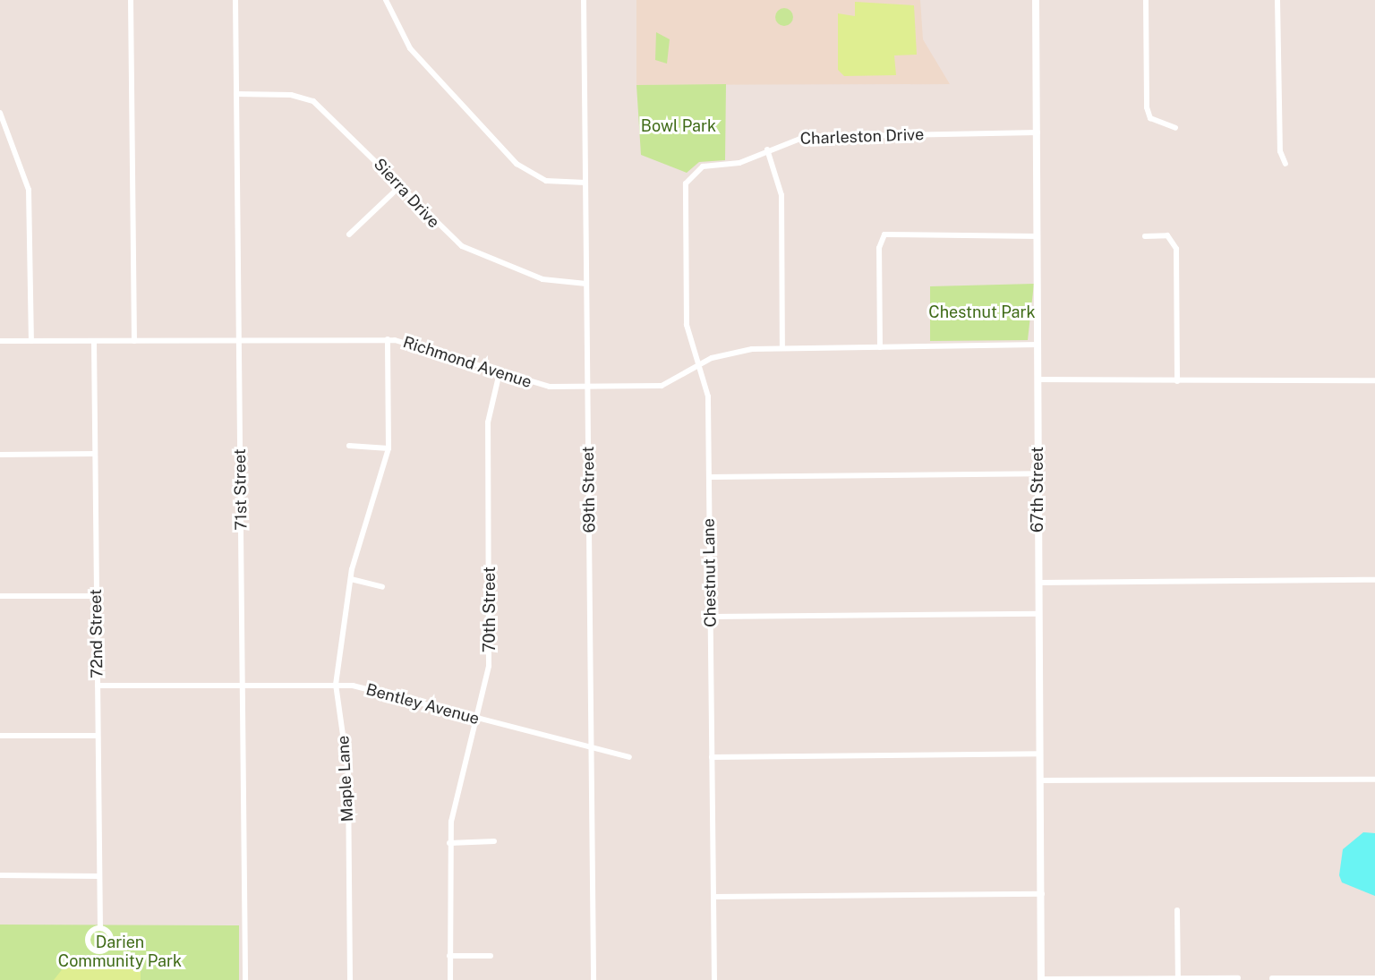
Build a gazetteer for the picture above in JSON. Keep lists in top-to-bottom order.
{
  "streets": {
    "street": [
      "Charleston Drive",
      "Sierra Drive",
      "Richmond Avenue",
      "71st Street",
      "69th Street",
      "67th Street",
      "Chestnut Lane",
      "70th Street",
      "72nd Street",
      "Bentley Avenue",
      "Maple Lane"
    ]
  },
  "crossings": [
    ["Charleston Drive", "67th Street"],
    ["Charleston Drive", "Chestnut Lane"],
    ["Sierra Drive", "71st Street"],
    ["Sierra Drive", "69th Street"],
    ["Richmond Avenue", "71st Street"],
    ["Richmond Avenue", "69th Street"],
    ["Richmond Avenue", "67th Street"],
    ["Richmond Avenue", "Chestnut Lane"],
    ["Richmond Avenue", "70th Street"],
    ["Richmond Avenue", "72nd Street"],
    ["Richmond Avenue", "Maple Lane"],
    ["71st Street", "Bentley Avenue"],
    ["69th Street", "Bentley Avenue"],
    ["70th Street", "Bentley Avenue"],
    ["72nd Street", "Bentley Avenue"],
    ["Bentley Avenue", "Maple Lane"]
  ],
  "parks": ["Bowl Park", "Chestnut Park", "Darien Community Park"]
}
